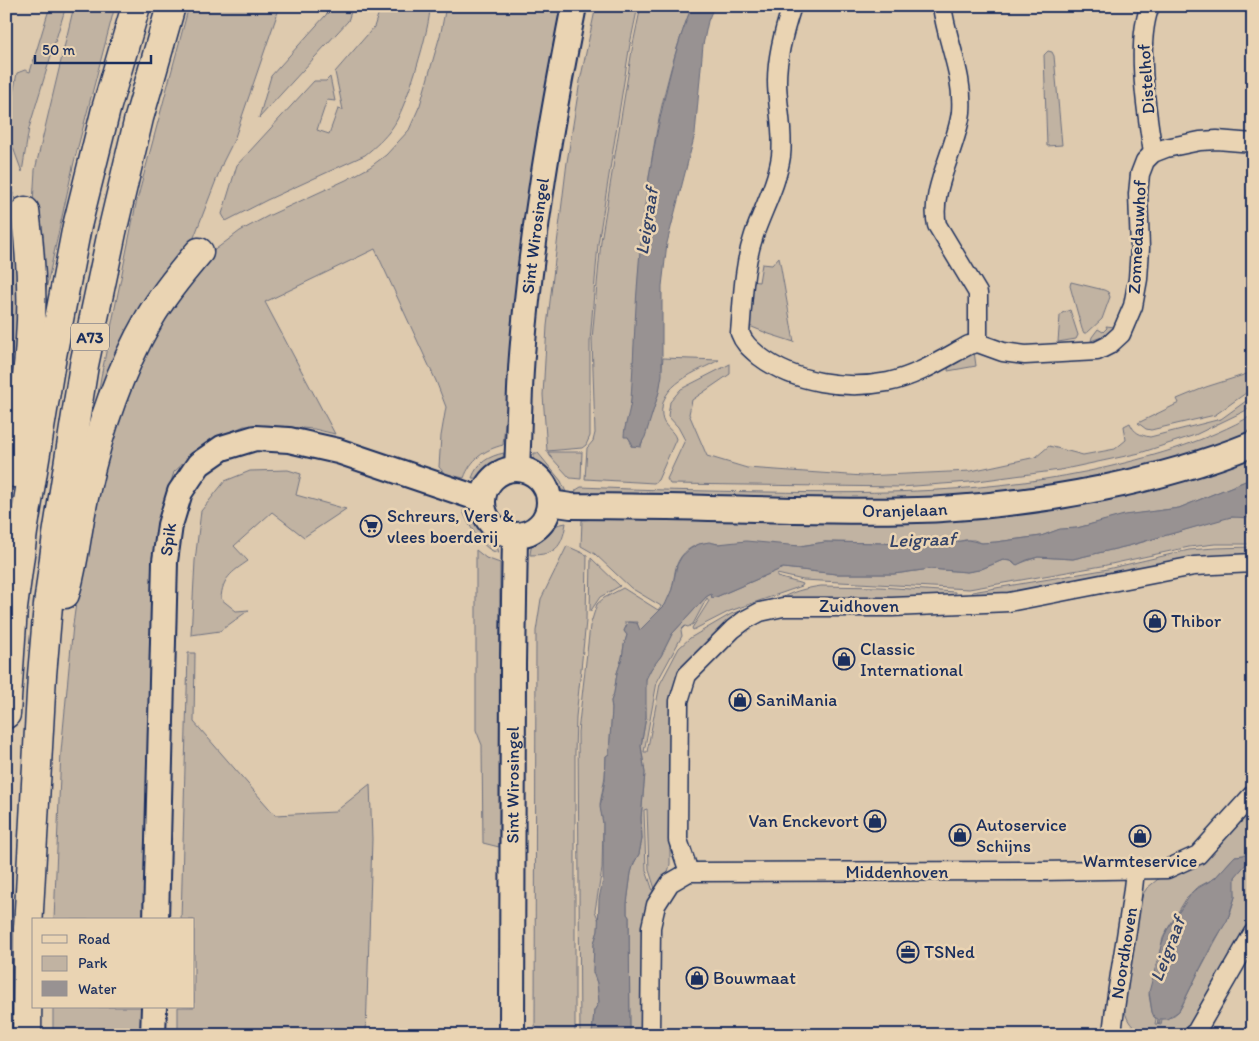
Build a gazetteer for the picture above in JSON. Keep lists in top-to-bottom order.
{
  "streets": {
    "highway": ["A73"],
    "street": [
      "Distelhof",
      "Sint Wirosingel",
      "Zonnedauwhof",
      "Oranjelaan",
      "Spik",
      "Zuidhoven",
      "Middenhoven",
      "Noordhoven"
    ]
  },
  "crossings": [
    ["Distelhof", "Zonnedauwhof"],
    ["Sint Wirosingel", "Oranjelaan"],
    ["Sint Wirosingel", "Spik"],
    ["Oranjelaan", "Spik"],
    ["Zuidhoven", "Middenhoven"],
    ["Middenhoven", "Noordhoven"]
  ],
  "water": ["Leigraaf"],
  "places": {
    "supermarket": ["Schreurs, Vers & vlees boerderij"],
    "shop": [
      "Thibor",
      "Classic International",
      "SaniMania",
      "Van Enckevort",
      "Autoservice Schijns",
      "Warmteservice",
      "Bouwmaat"
    ],
    "office": ["TSNed"]
  },
  "legend": ["Road", "Park", "Water"],
  "scale_bar": "50 m"
}
